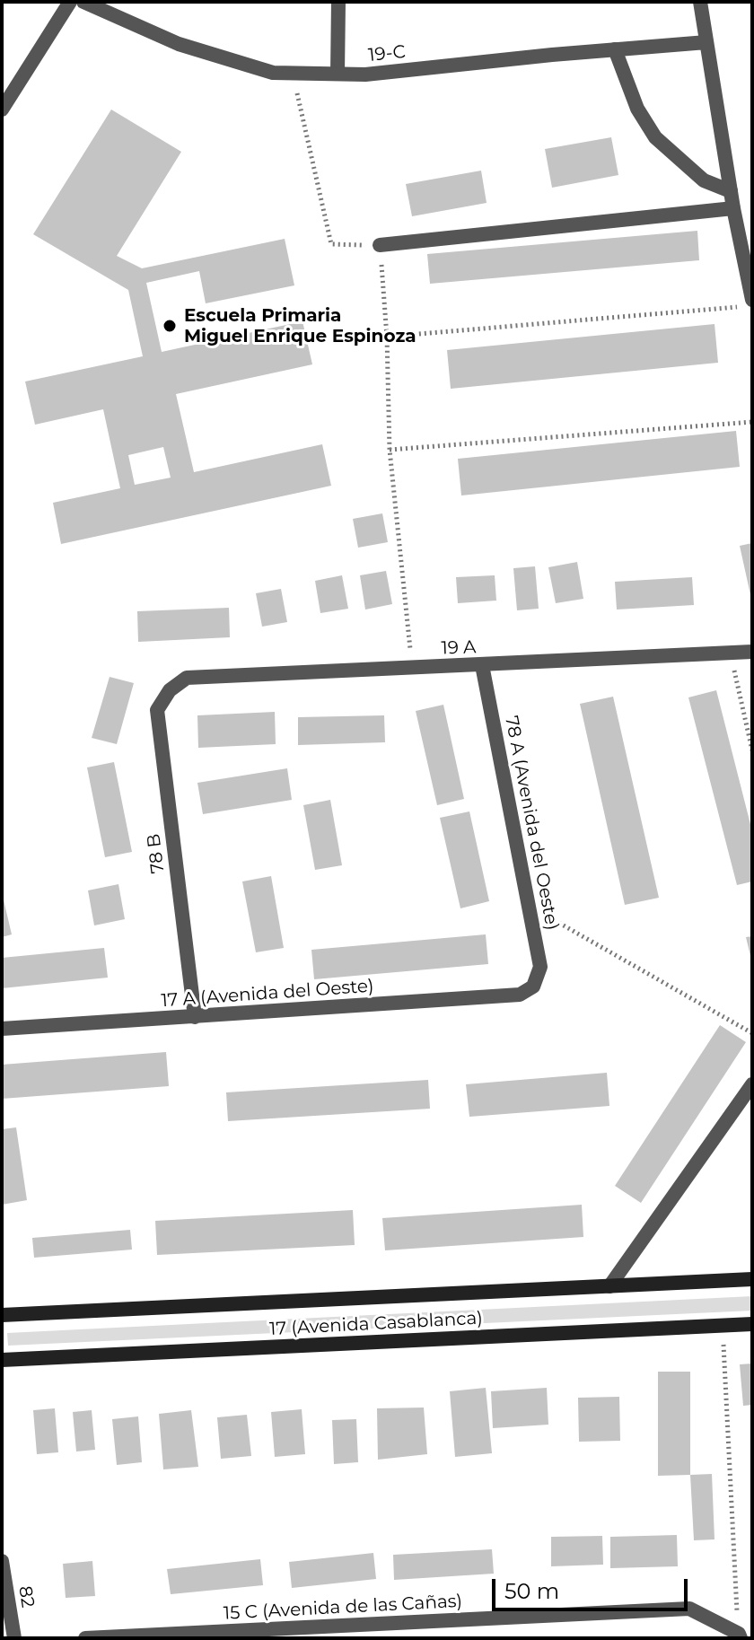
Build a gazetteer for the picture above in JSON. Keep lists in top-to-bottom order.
{
  "streets": {
    "main road": ["17 (Avenida Casablanca)"],
    "street": [
      "19-C",
      "19 A",
      "78 A (Avenida del Oeste)",
      "78 B",
      "17 A (Avenida del Oeste)",
      "82",
      "15 C (Avenida de las Cañas)"
    ]
  },
  "crossings": [
    ["19 A", "78 A (Avenida del Oeste)"],
    ["19 A", "78 B"],
    ["78 A (Avenida del Oeste)", "17 A (Avenida del Oeste)"],
    ["78 B", "17 A (Avenida del Oeste)"]
  ],
  "places": ["Escuela Primaria Miguel Enrique Espinoza"],
  "scale_bar": "50 m"
}
